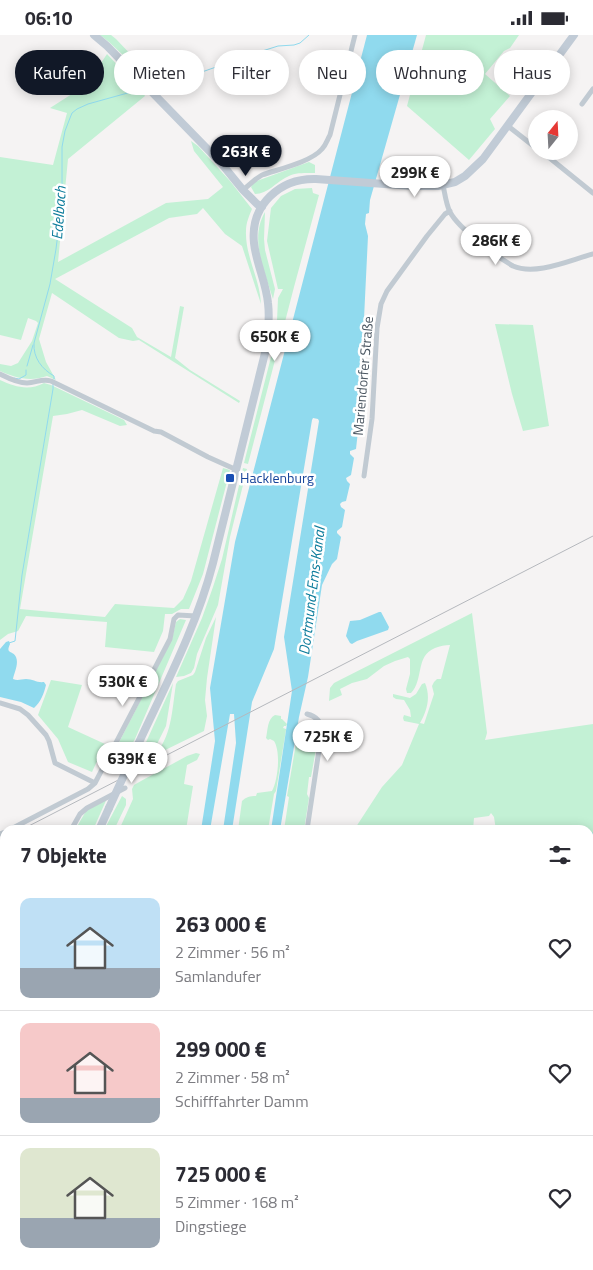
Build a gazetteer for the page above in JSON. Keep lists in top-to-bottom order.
{
  "streets": {
    "street": ["Mariendorfer Straße"]
  },
  "water": ["Edelbach", "Dortmund-Ems-Kanal"],
  "places": {
    "transit": ["Hacklenburg"]
  },
  "north": "top",
  "page": {
    "status": "06:10",
    "chip": [
      "Kaufen",
      "Mieten",
      "Filter",
      "Neu",
      "Wohnung",
      "Haus"
    ],
    "price": [
      "263K €",
      "299K €",
      "286K €",
      "650K €",
      "530K €",
      "725K €",
      "639K €"
    ],
    "heading": "7 Objekte",
    "list": [
      {
        "name": "263 000 €",
        "note": "2 Zimmer · 56 m² · Samlandufer"
      },
      {
        "name": "299 000 €",
        "note": "2 Zimmer · 58 m² · Schifffahrter Damm"
      },
      {
        "name": "725 000 €",
        "note": "5 Zimmer · 168 m² · Dingstiege"
      }
    ]
  }
}
